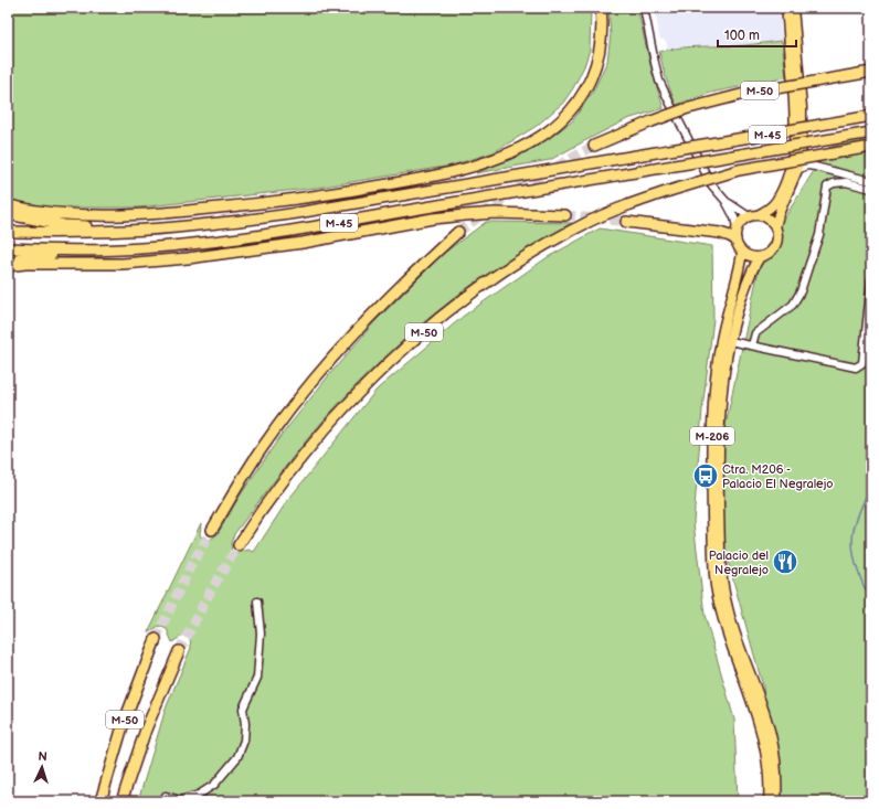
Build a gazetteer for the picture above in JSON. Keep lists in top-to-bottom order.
{
  "streets": {
    "highway": ["M-50", "M-45"],
    "main road": ["M-206"]
  },
  "places": {
    "bus stop": ["Ctra. M206 - Palacio El Negralejo"],
    "restaurant": ["Palacio del Negralejo"]
  },
  "scale_bar": "100 m",
  "north": "top"
}
